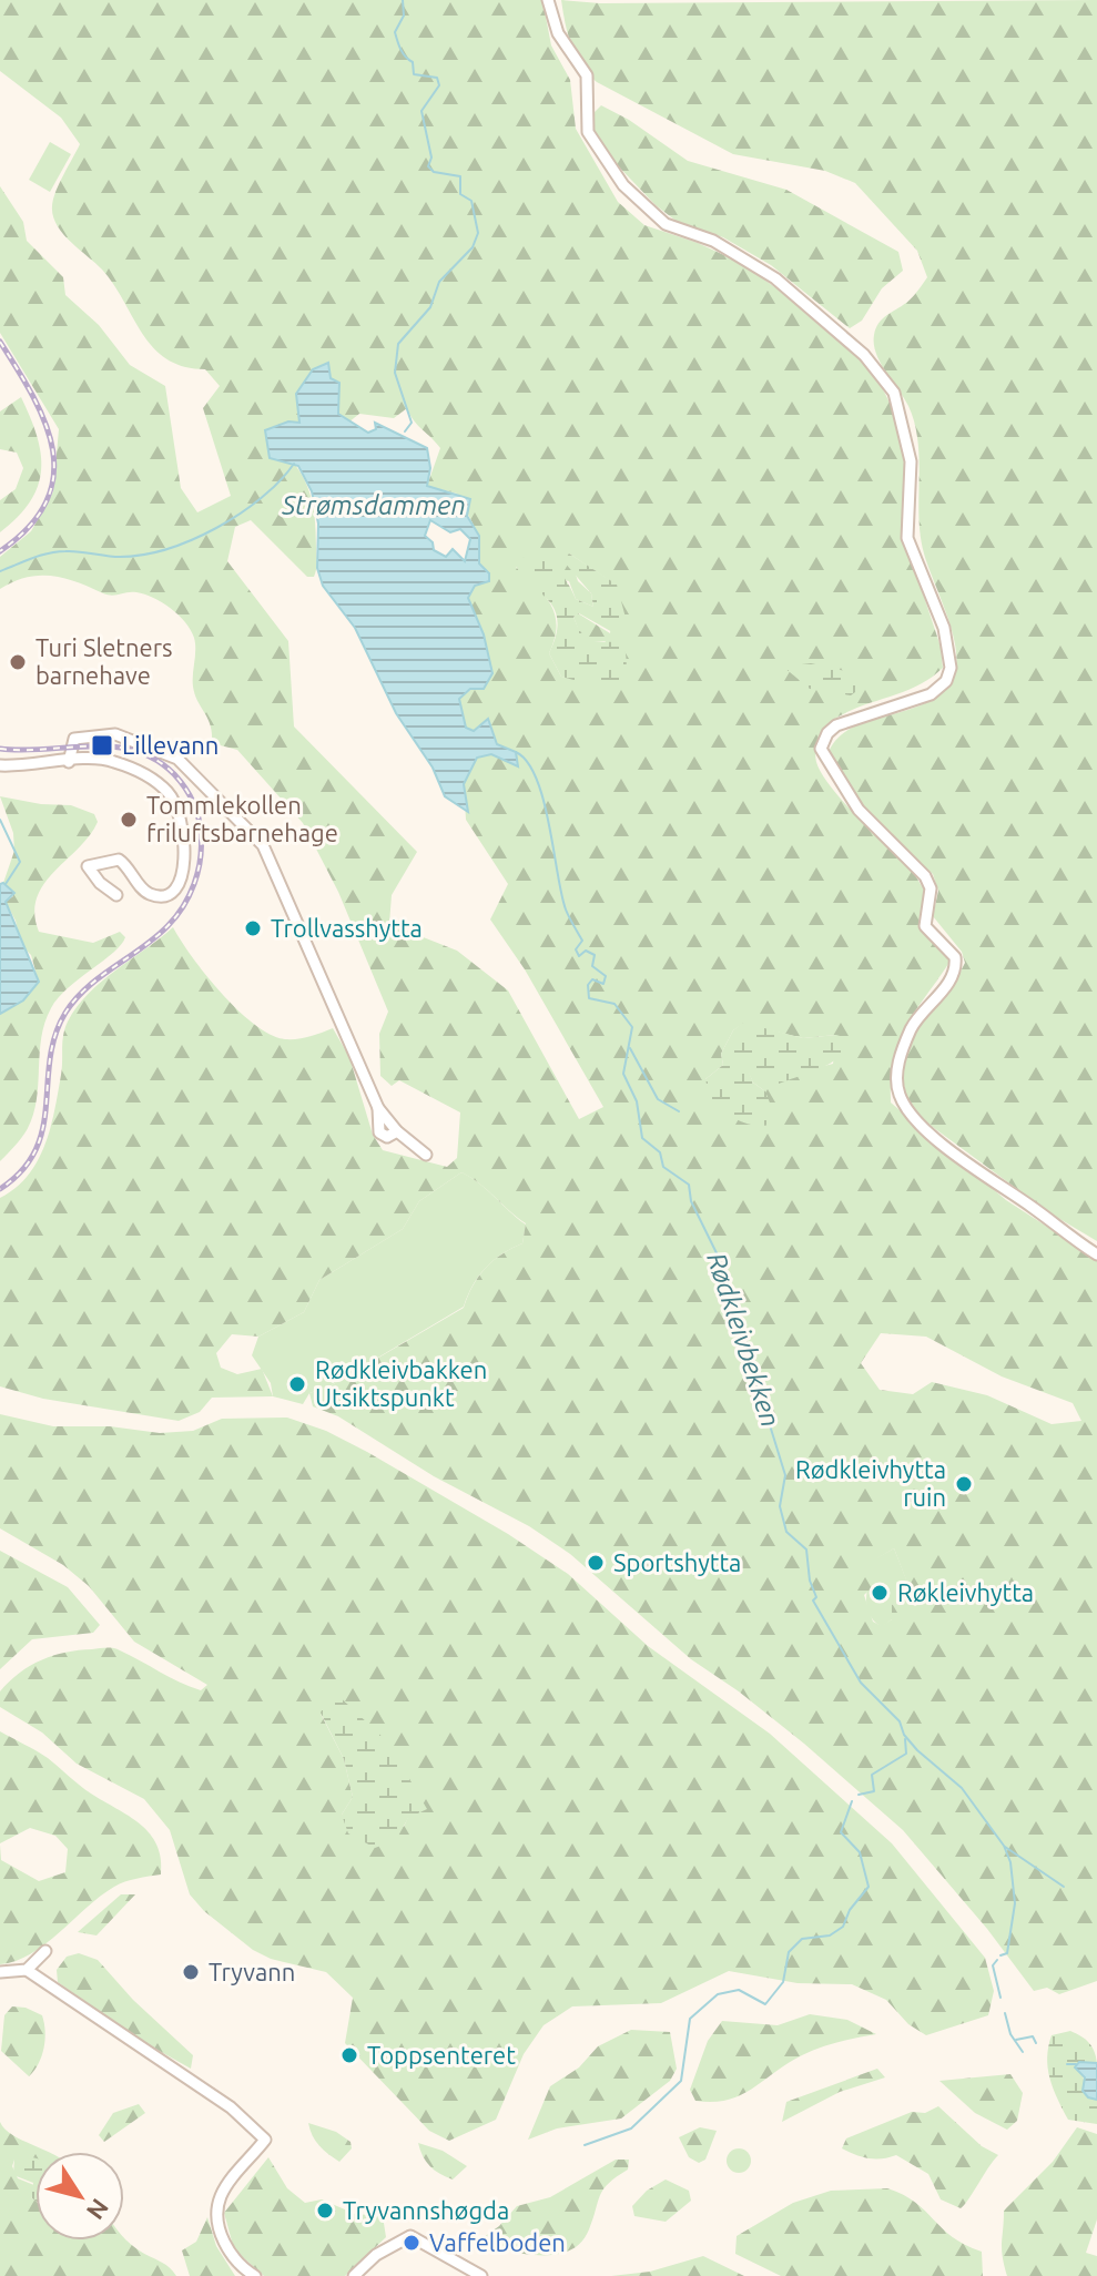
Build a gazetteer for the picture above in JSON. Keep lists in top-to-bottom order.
{
  "water": ["Strømsdammen", "Rødkleivbekken"],
  "places": {
    "other": [
      "Turi Sletners barnehave",
      "Tommlekollen friluftsbarnehage",
      "Trollvasshytta",
      "Rødkleivbakken Utsiktspunkt",
      "Rødkleivhytta ruin",
      "Sportshytta",
      "Røkleivhytta",
      "Tryvann",
      "Toppsenteret",
      "Tryvannshøgda",
      "Vaffelboden"
    ],
    "transit": ["Lillevann"]
  },
  "north": "bottom right"
}
